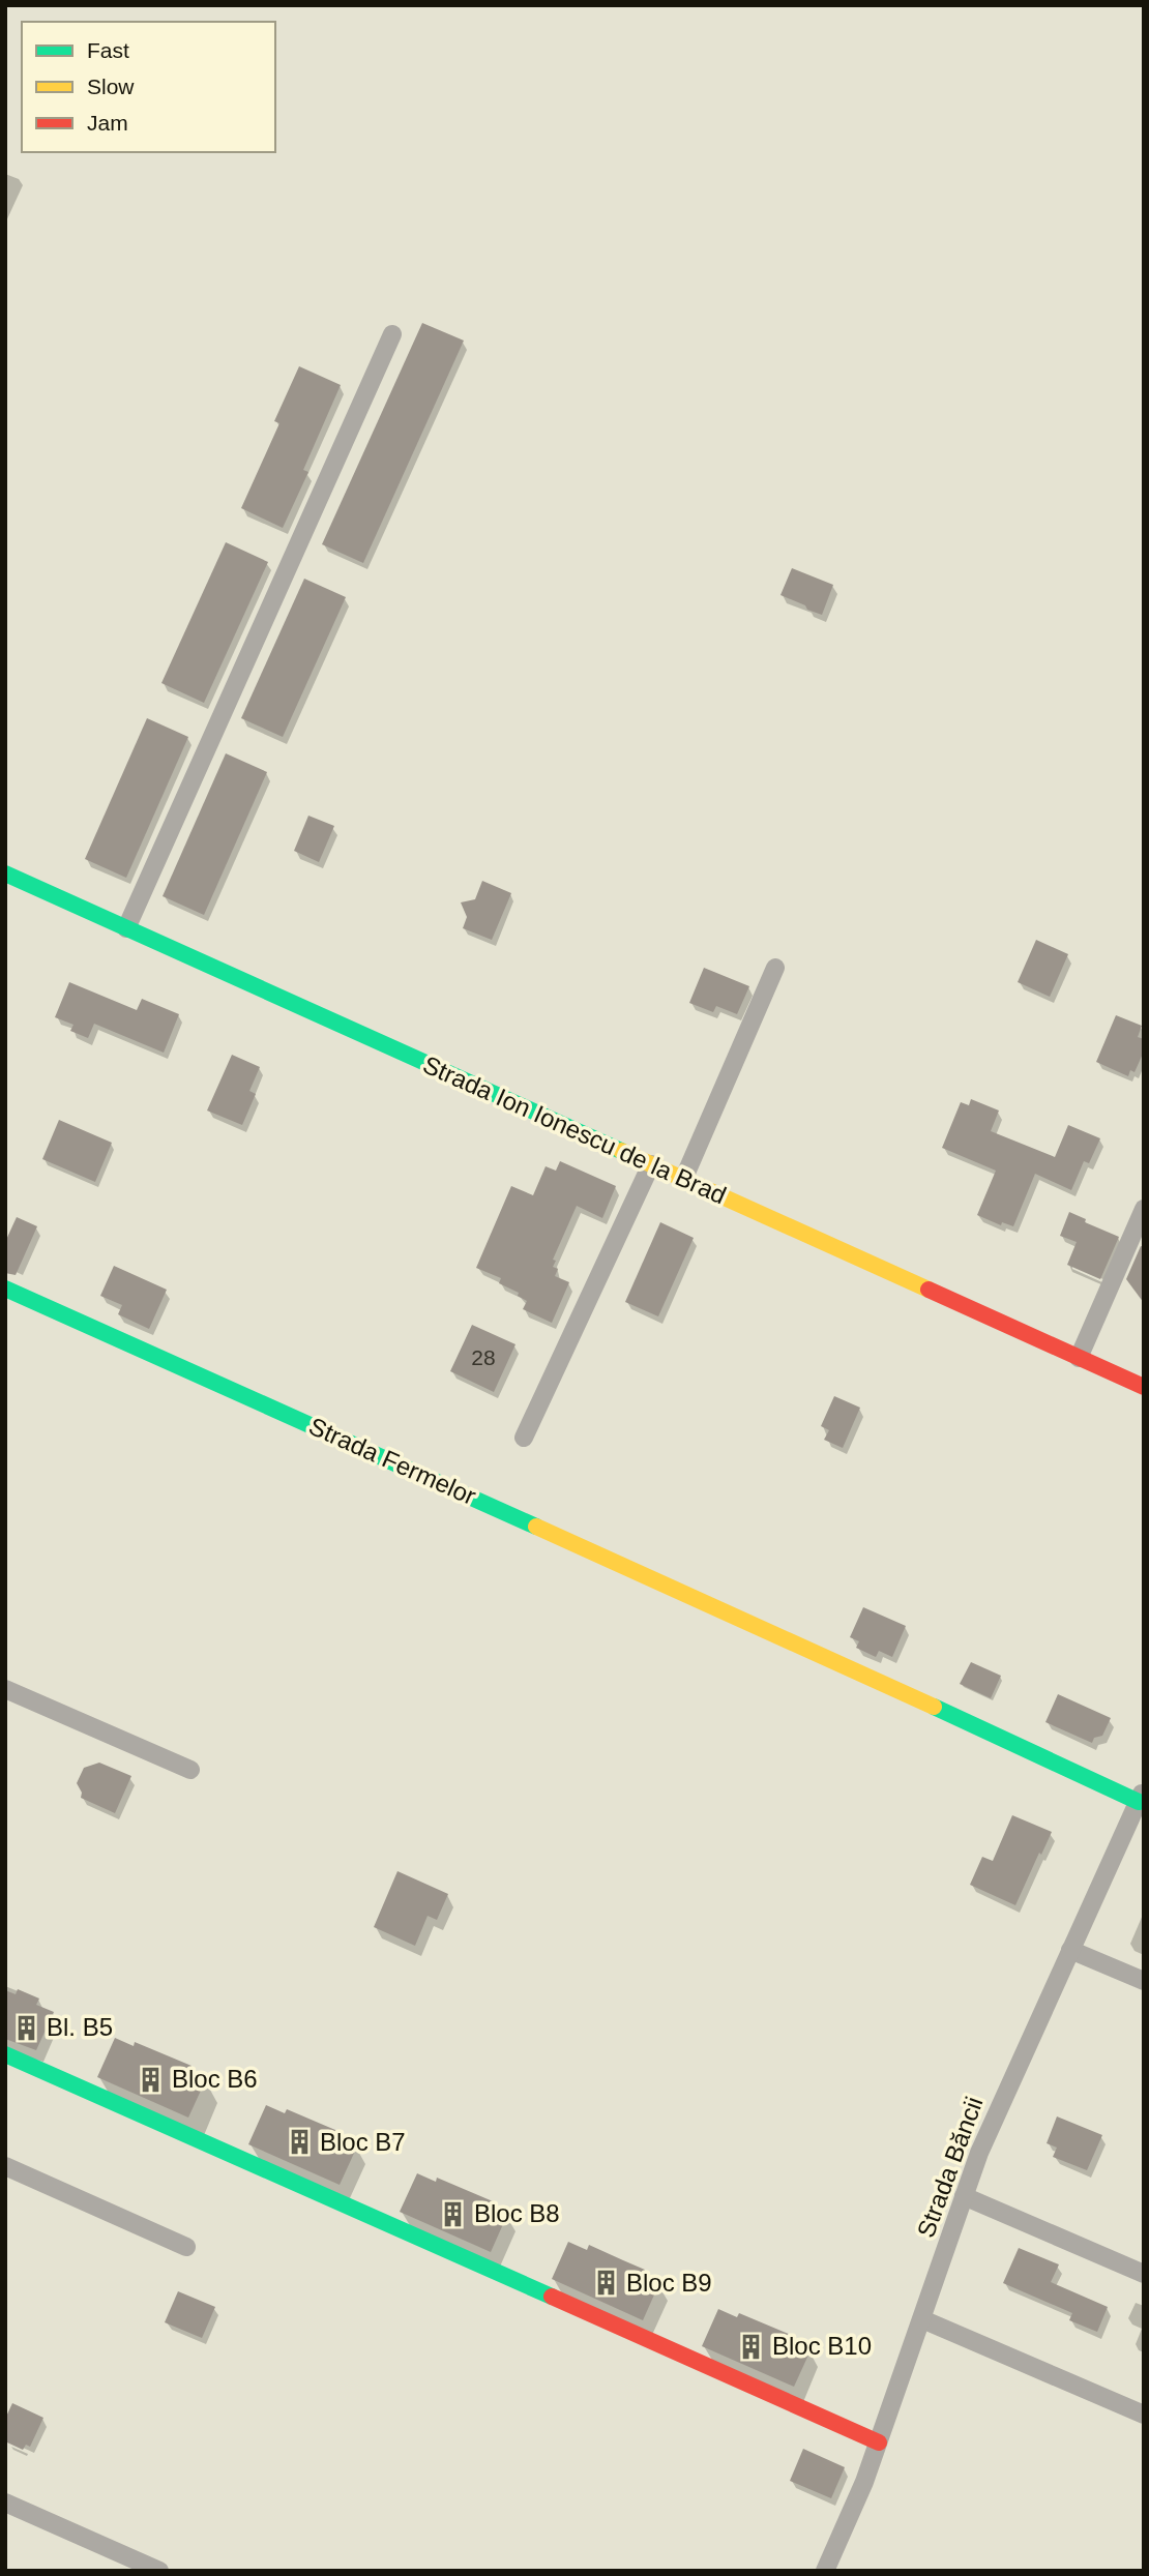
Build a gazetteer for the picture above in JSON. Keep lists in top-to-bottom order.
{
  "streets": {
    "street": ["Strada Ion Ionescu de la Brad", "Strada Fermelor", "Strada Băncii"]
  },
  "crossings": [
    ["Strada Fermelor", "Strada Băncii"]
  ],
  "places": {
    "building": [
      "Bl. B5",
      "Bloc B6",
      "Bloc B7",
      "Bloc B8",
      "Bloc B9",
      "Bloc B10"
    ]
  },
  "house_numbers": ["28"],
  "legend": ["Fast", "Slow", "Jam"]
}
